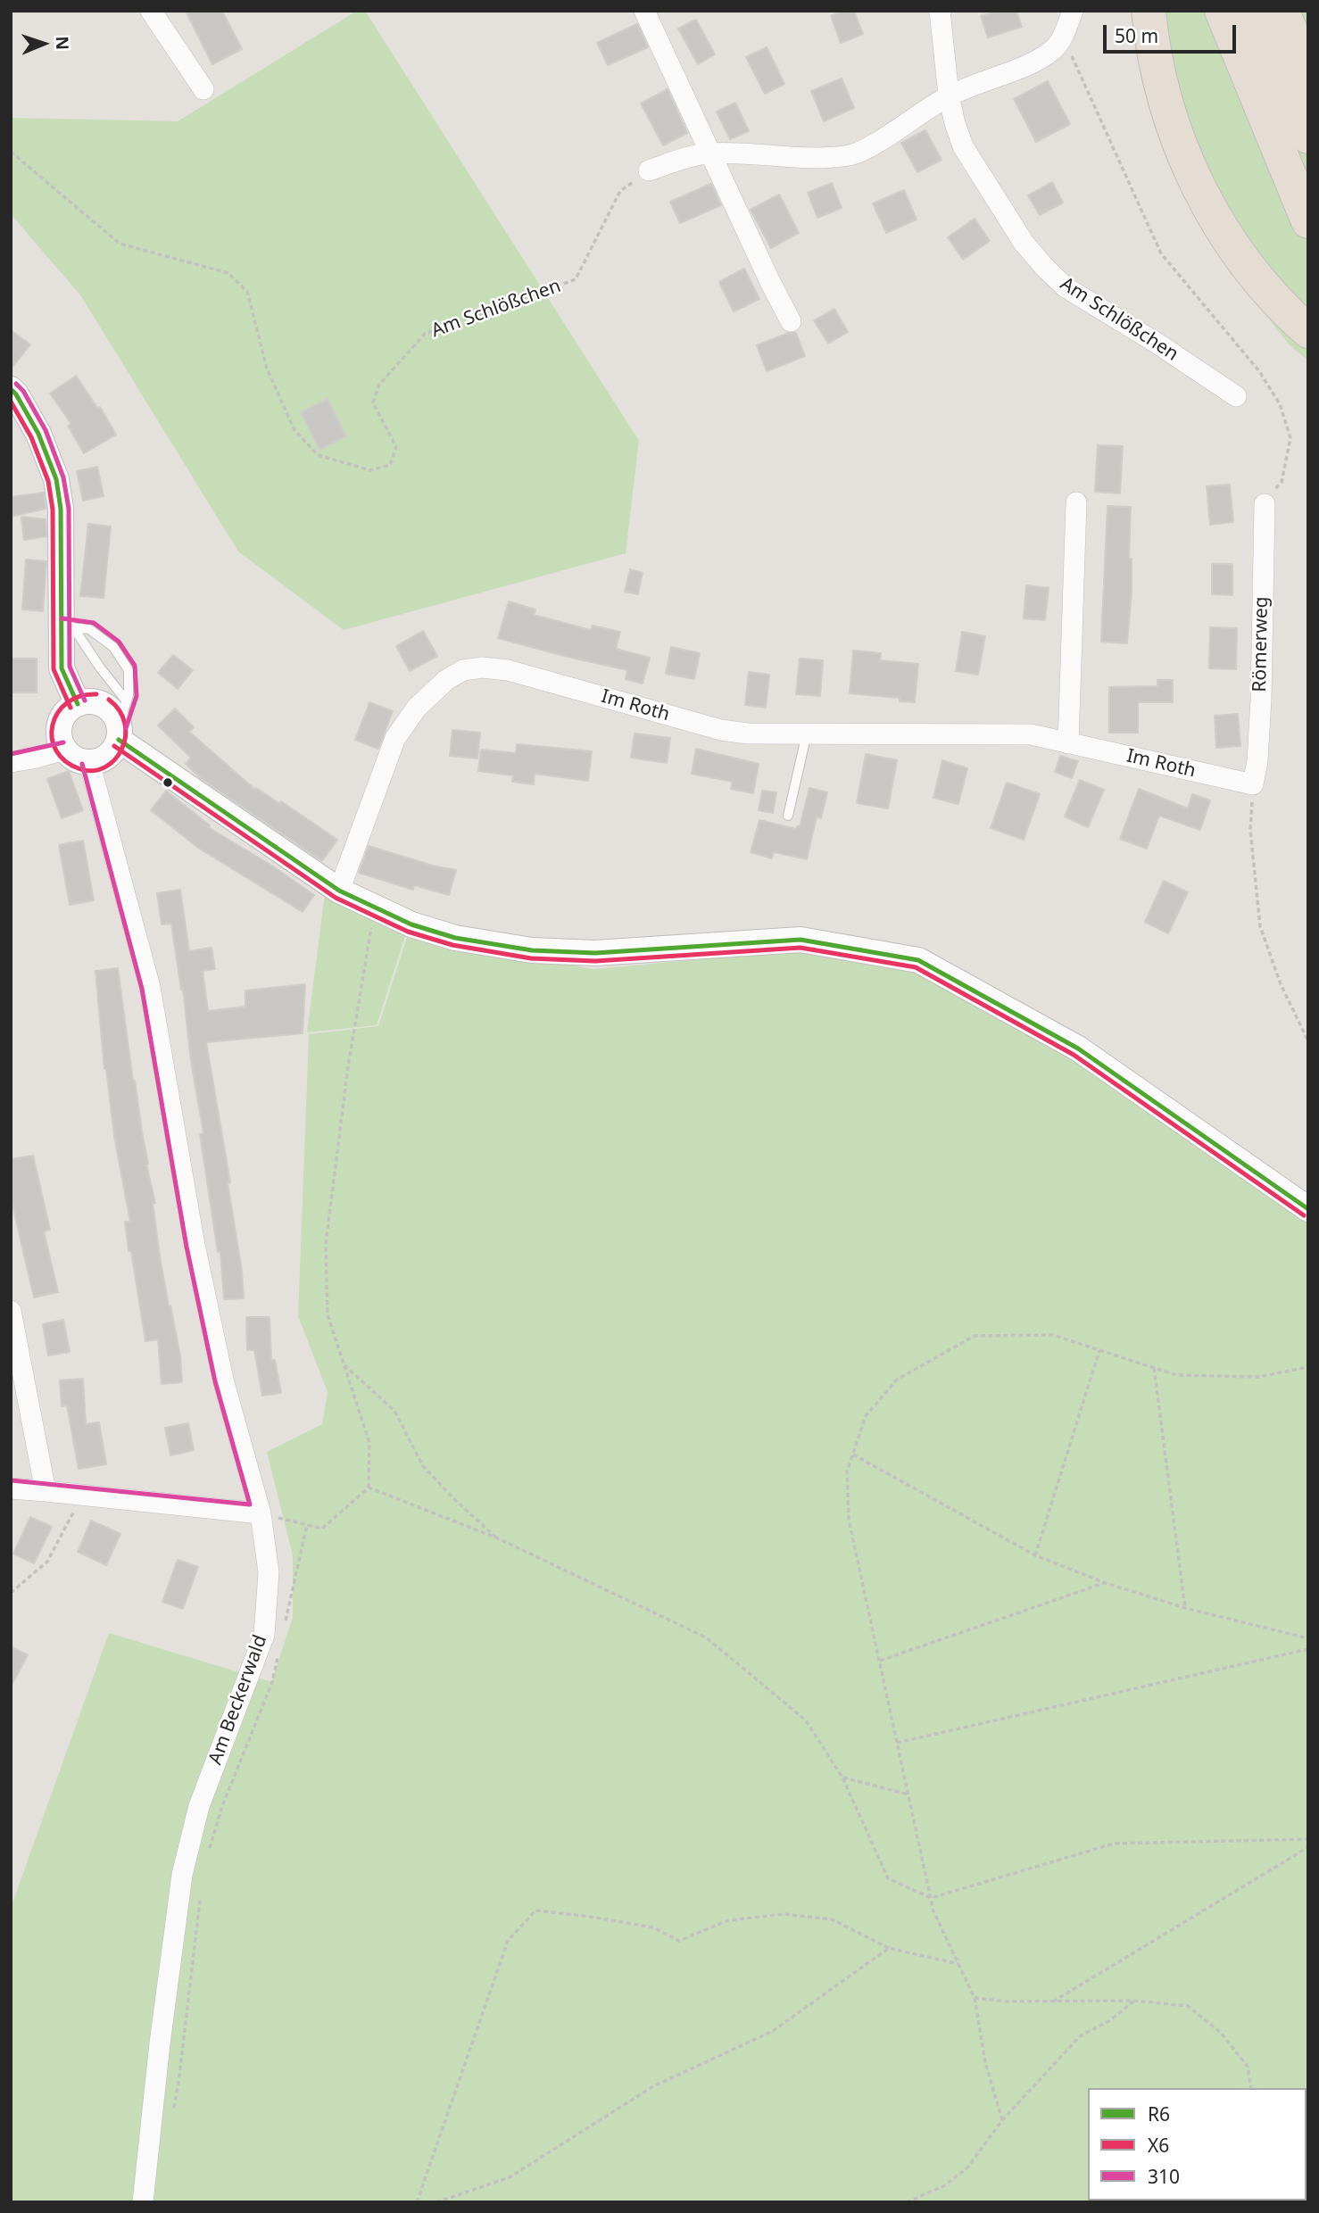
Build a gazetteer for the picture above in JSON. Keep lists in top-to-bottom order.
{
  "streets": {
    "street": [
      "Am Schlößchen",
      "Römerweg",
      "Im Roth",
      "Am Beckerwald"
    ]
  },
  "crossings": [
    ["Römerweg", "Im Roth"]
  ],
  "lines": ["transit line 310", "transit line R6", "transit line X6"],
  "legend": ["R6", "X6", "310"],
  "scale_bar": "50 m",
  "north": "right"
}
